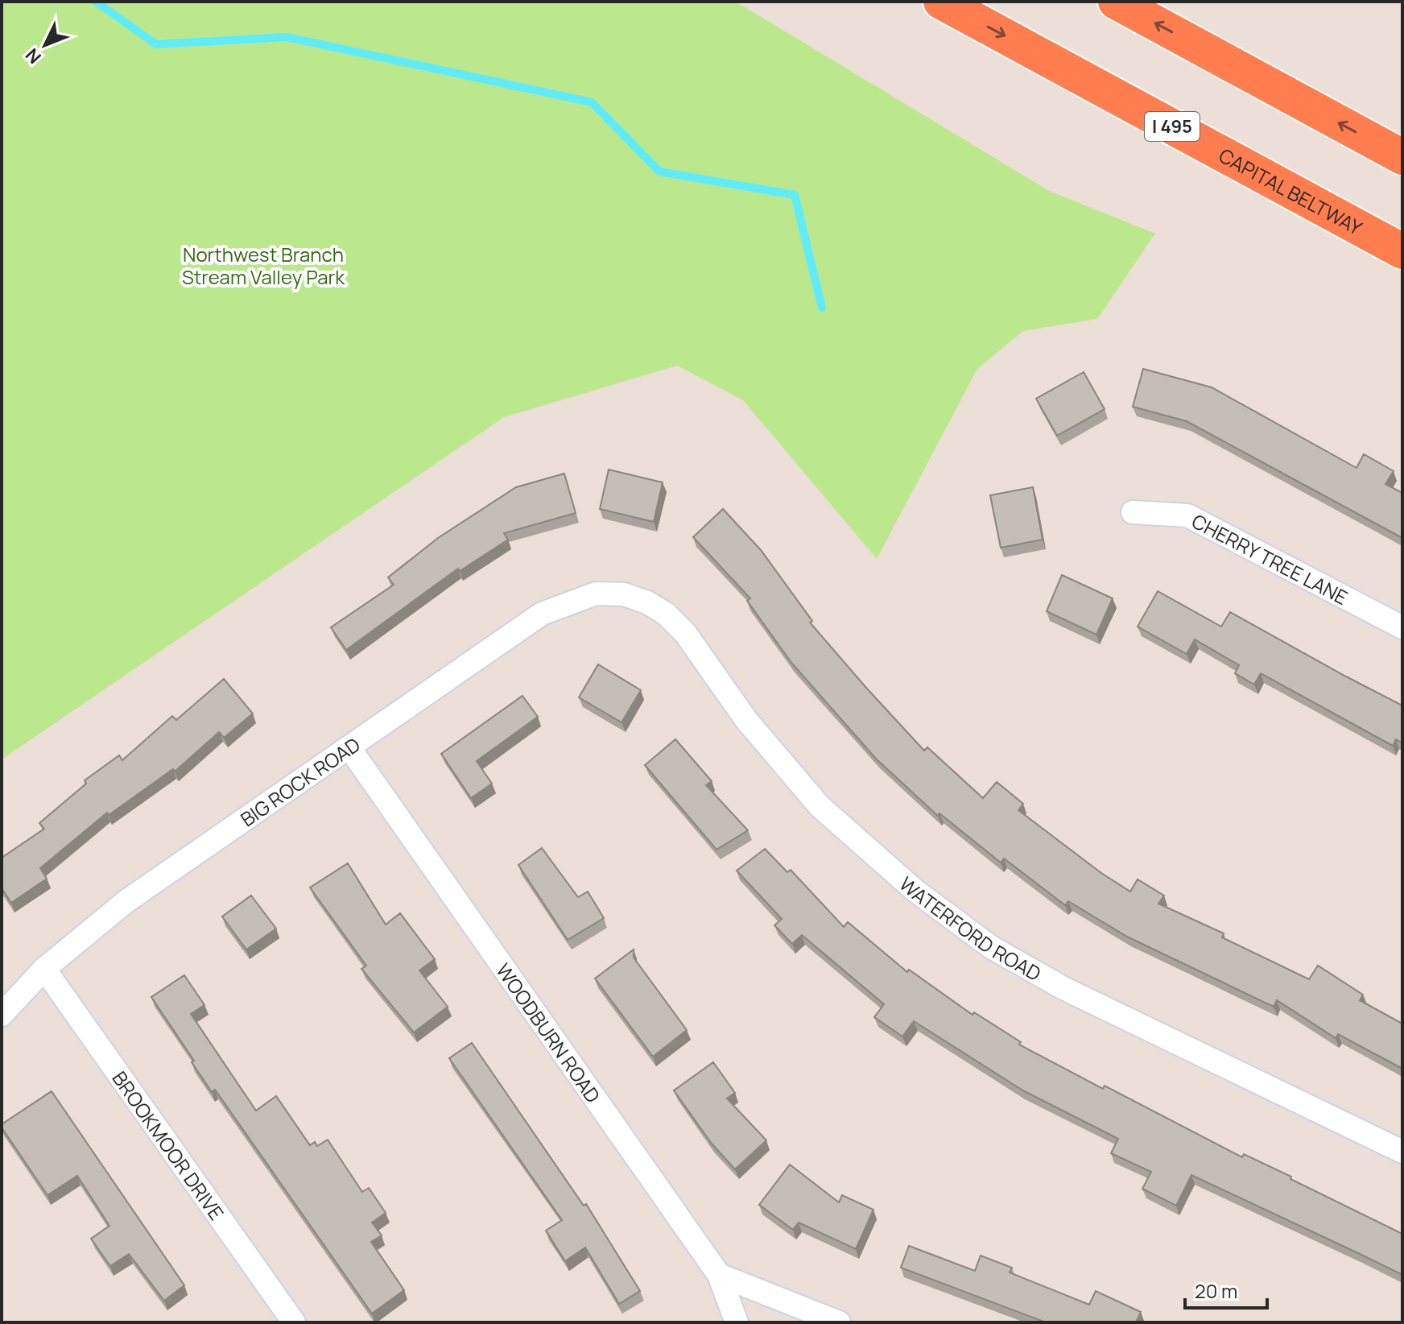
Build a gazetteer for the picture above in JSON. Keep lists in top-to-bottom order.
{
  "streets": {
    "highway": ["I 495", "CAPITAL BELTWAY"],
    "street": [
      "CHERRY TREE LANE",
      "BIG ROCK ROAD",
      "WATERFORD ROAD",
      "WOODBURN ROAD",
      "BROOKMOOR DRIVE"
    ]
  },
  "crossings": [
    ["BIG ROCK ROAD", "WATERFORD ROAD"],
    ["BIG ROCK ROAD", "WOODBURN ROAD"],
    ["BIG ROCK ROAD", "BROOKMOOR DRIVE"]
  ],
  "parks": ["Northwest Branch Stream Valley Park"],
  "scale_bar": "20 m",
  "north": "bottom left"
}
